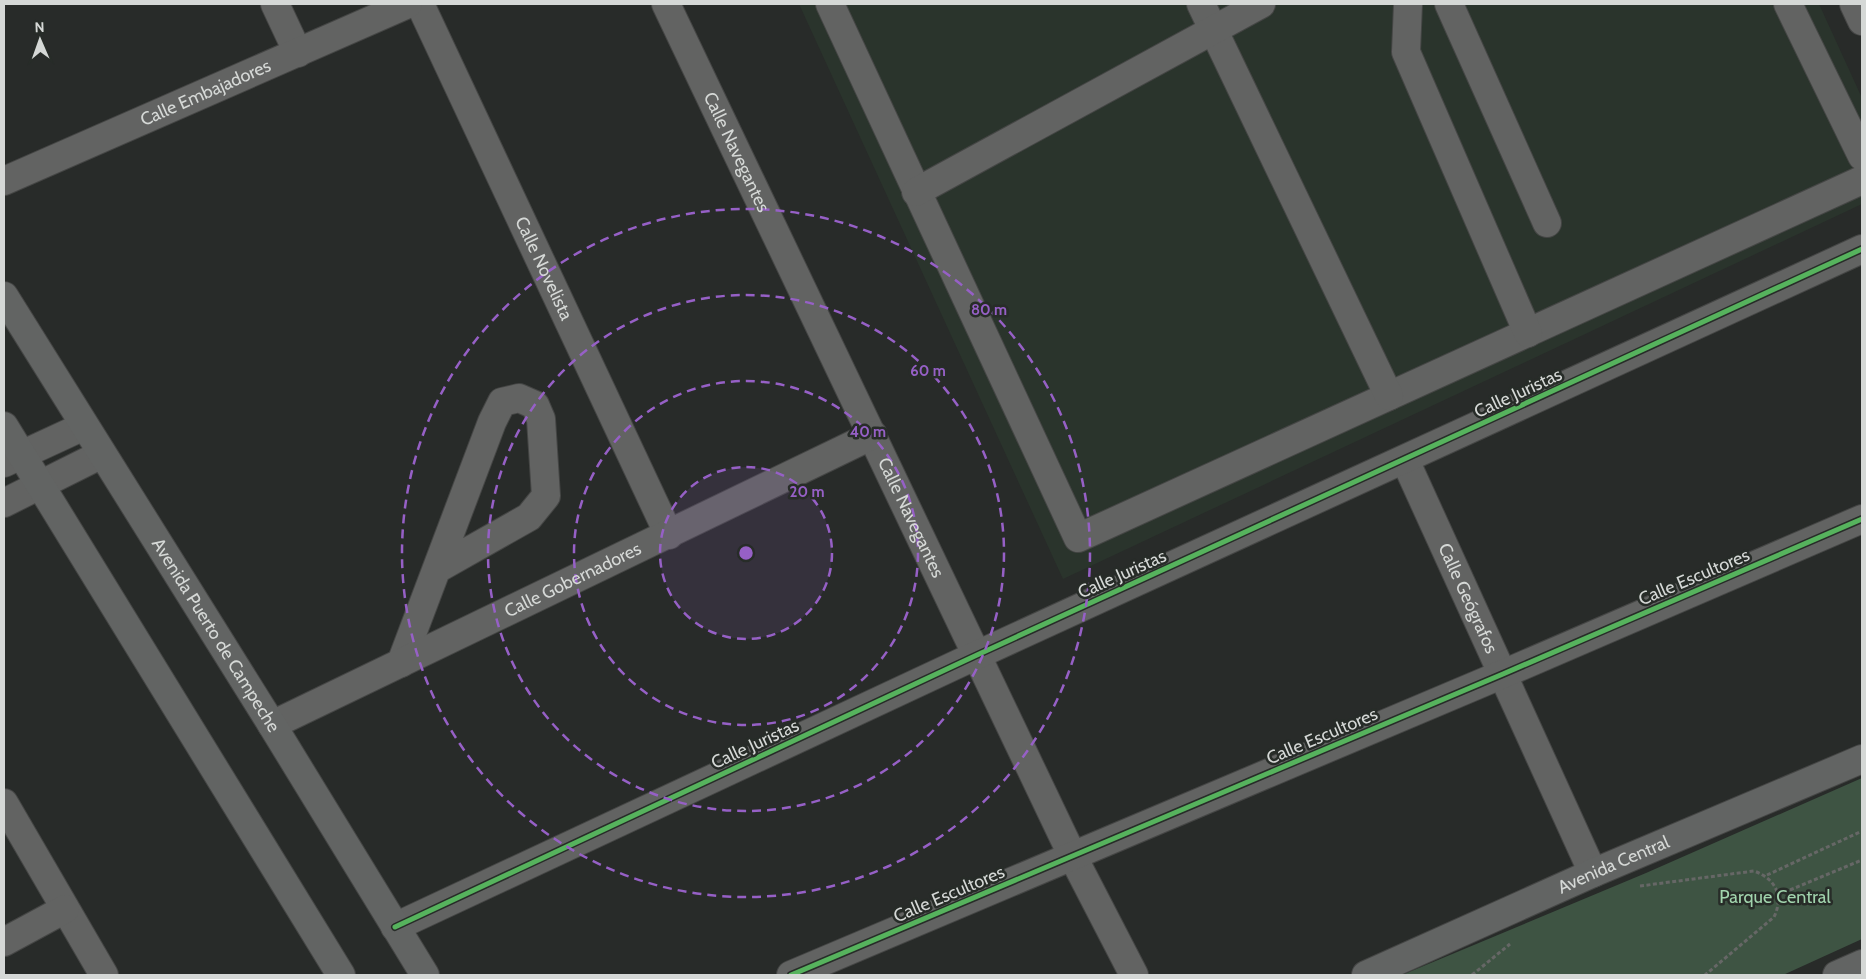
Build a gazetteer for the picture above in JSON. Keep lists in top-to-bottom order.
{
  "streets": {
    "main road": ["Avenida Puerto de Campeche", "Avenida Central"],
    "street": [
      "Calle Embajadores",
      "Calle Navegantes",
      "Calle Novelista",
      "Calle Juristas",
      "Calle Escultores",
      "Calle Gobernadores",
      "Calle Geógrafos"
    ]
  },
  "crossings": [
    ["Calle Navegantes", "Calle Juristas"],
    ["Calle Navegantes", "Calle Escultores"],
    ["Calle Navegantes", "Calle Gobernadores"],
    ["Calle Novelista", "Calle Gobernadores"],
    ["Calle Juristas", "Calle Geógrafos"],
    ["Calle Juristas", "Avenida Puerto de Campeche"],
    ["Calle Escultores", "Calle Geógrafos"],
    ["Calle Gobernadores", "Avenida Puerto de Campeche"],
    ["Calle Geógrafos", "Avenida Central"]
  ],
  "parks": ["Parque Central"],
  "north": "top",
  "rings": [
    "80 m",
    "60 m",
    "40 m",
    "20 m"
  ]
}
